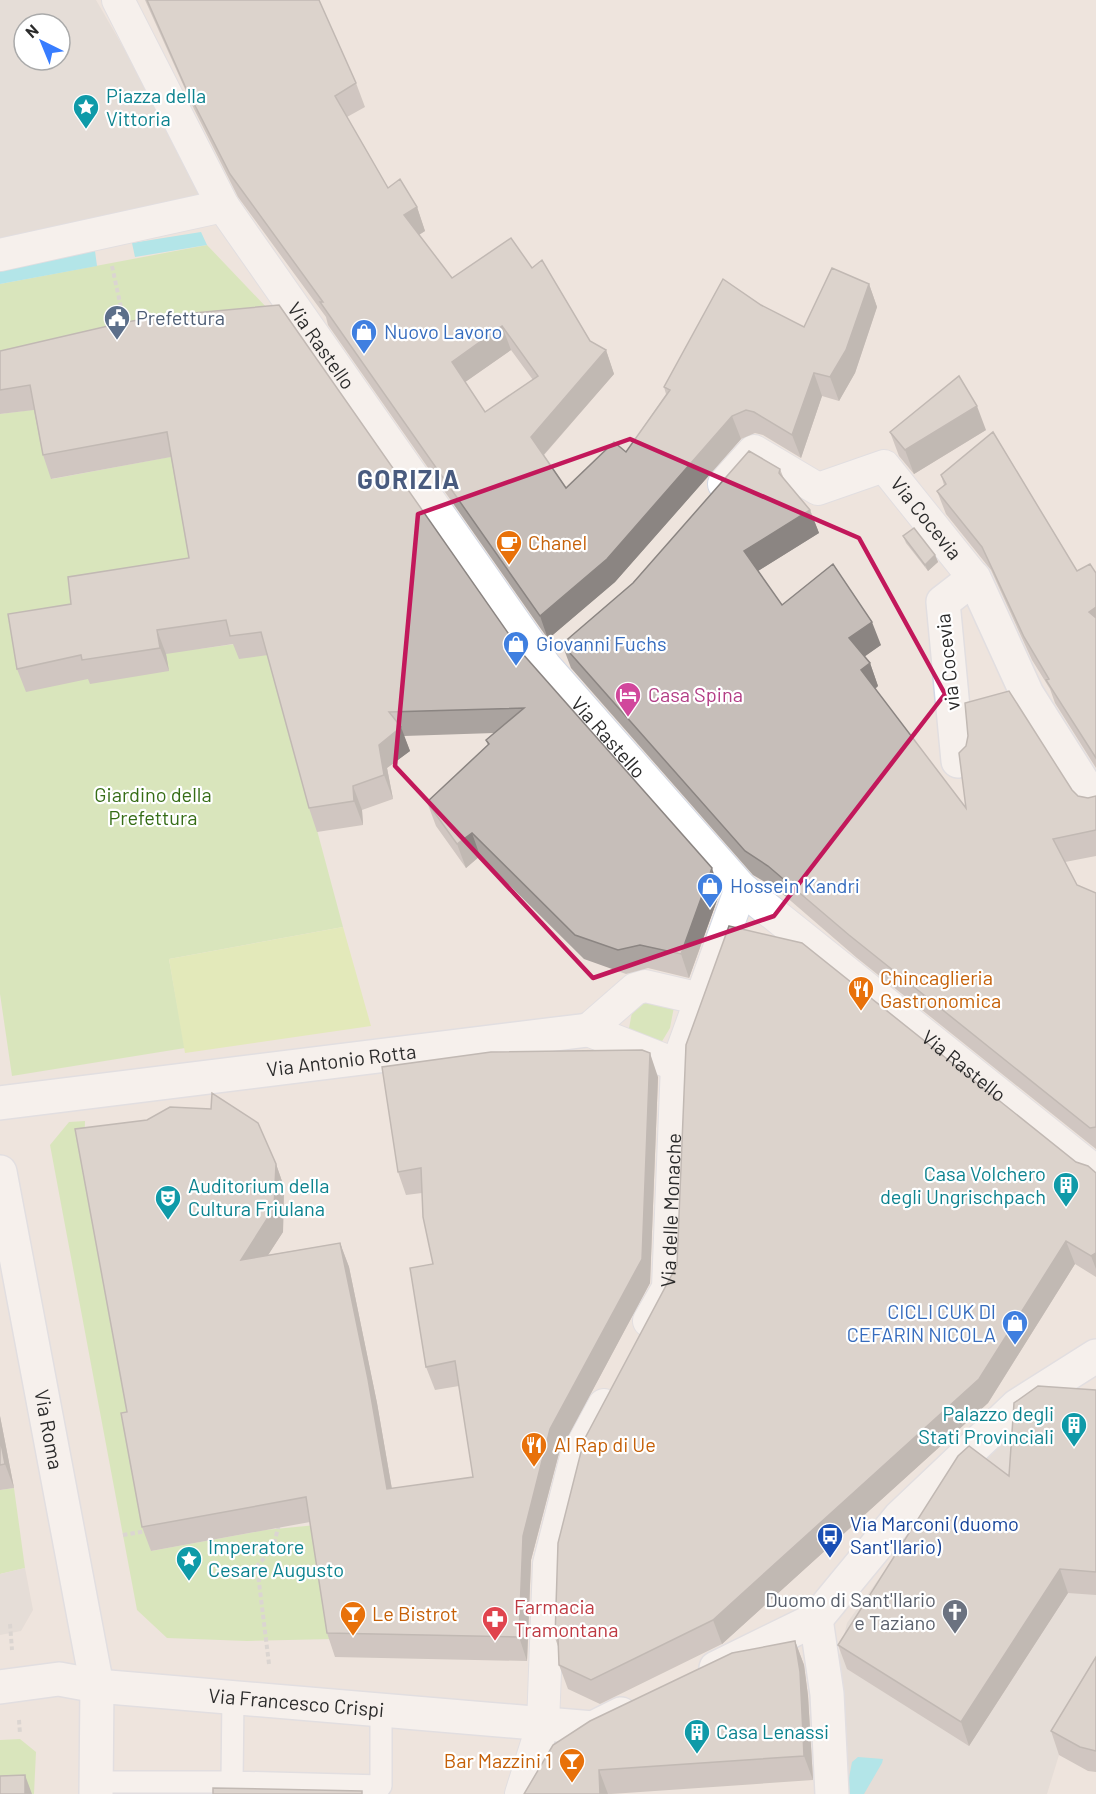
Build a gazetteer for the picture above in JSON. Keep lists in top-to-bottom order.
{
  "streets": {
    "main road": [
      "Via Cocevia",
      "via Cocevia",
      "Via Antonio Rotta",
      "Via Roma",
      "Via Francesco Crispi"
    ],
    "street": ["Via Rastello", "Via delle Monache"]
  },
  "crossings": [
    ["Via Rastello", "Via delle Monache"],
    ["Via Cocevia", "via Cocevia"],
    ["Via Antonio Rotta", "Via delle Monache"],
    ["Via Roma", "Via Francesco Crispi"]
  ],
  "districts": ["GORIZIA"],
  "parks": ["Giardino della Prefettura"],
  "places": {
    "place": ["Piazza della Vittoria", "Imperatore Cesare Augusto"],
    "public building": ["Prefettura"],
    "shop": [
      "Nuovo Lavoro",
      "Giovanni Fuchs",
      "Hossein Kandri",
      "CICLI CUK DI CEFARIN NICOLA"
    ],
    "cafe": ["Chanel"],
    "hotel": ["Casa Spina"],
    "restaurant": ["Chincaglieria Gastronomica", "Al Rap di Ue"],
    "building": ["Casa Volchero degli Ungrischpach", "Palazzo degli Stati Provinciali", "Casa Lenassi"],
    "theatre": ["Auditorium della Cultura Friulana"],
    "bus stop": ["Via Marconi (duomo Sant'Ilario)"],
    "church": ["Duomo di Sant'Ilario e Taziano"],
    "bar": ["Le Bistrot", "Bar Mazzini 1"],
    "pharmacy": ["Farmacia Tramontana"]
  },
  "north": "top left"
}
